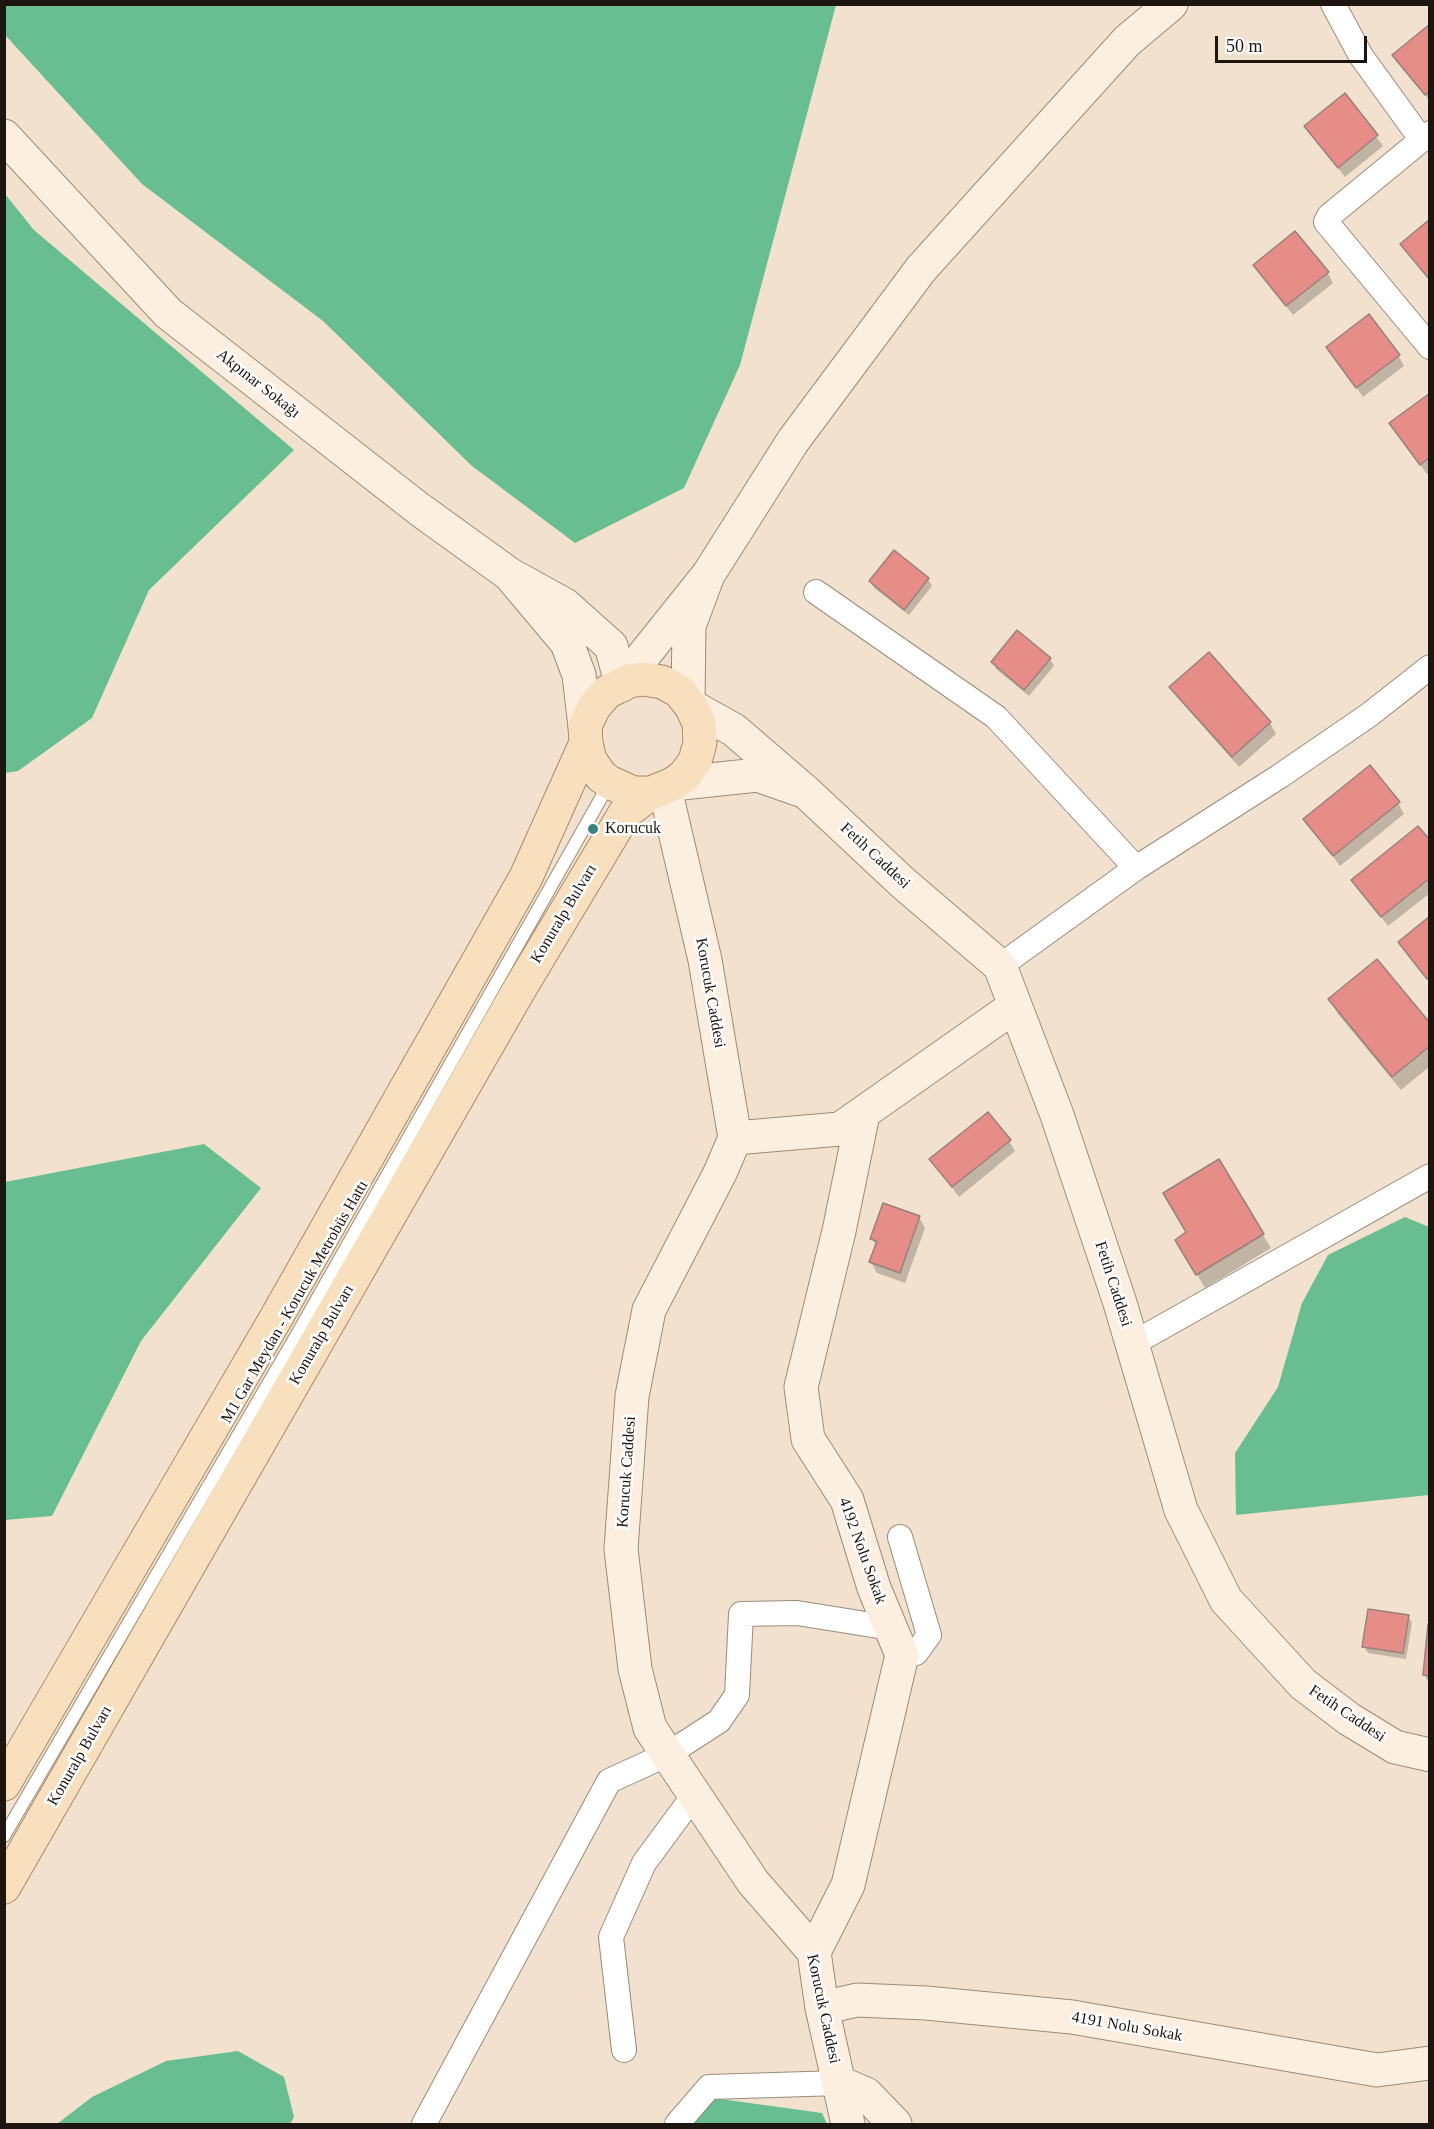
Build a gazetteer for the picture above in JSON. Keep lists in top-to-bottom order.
{
  "streets": {
    "main road": ["Konuralp Bulvarı"],
    "street": [
      "Akpınar Sokağı",
      "Fetih Caddesi",
      "Korucuk Caddesi",
      "4192 Nolu Sokak",
      "4191 Nolu Sokak"
    ],
    "lane": ["M1 Gar Meydan - Korucuk Metrobüs Hattı"]
  },
  "crossings": [
    ["Akpınar Sokağı", "Fetih Caddesi"],
    ["Akpınar Sokağı", "Konuralp Bulvarı"],
    ["Akpınar Sokağı", "Korucuk Caddesi"],
    ["Akpınar Sokağı", "M1 Gar Meydan - Korucuk Metrobüs Hattı"],
    ["Fetih Caddesi", "Konuralp Bulvarı"],
    ["Fetih Caddesi", "Korucuk Caddesi"],
    ["Fetih Caddesi", "M1 Gar Meydan - Korucuk Metrobüs Hattı"],
    ["Konuralp Bulvarı", "Korucuk Caddesi"],
    ["Konuralp Bulvarı", "M1 Gar Meydan - Korucuk Metrobüs Hattı"],
    ["Korucuk Caddesi", "M1 Gar Meydan - Korucuk Metrobüs Hattı"],
    ["Korucuk Caddesi", "4191 Nolu Sokak"]
  ],
  "places": ["Korucuk"],
  "scale_bar": "50 m"
}
